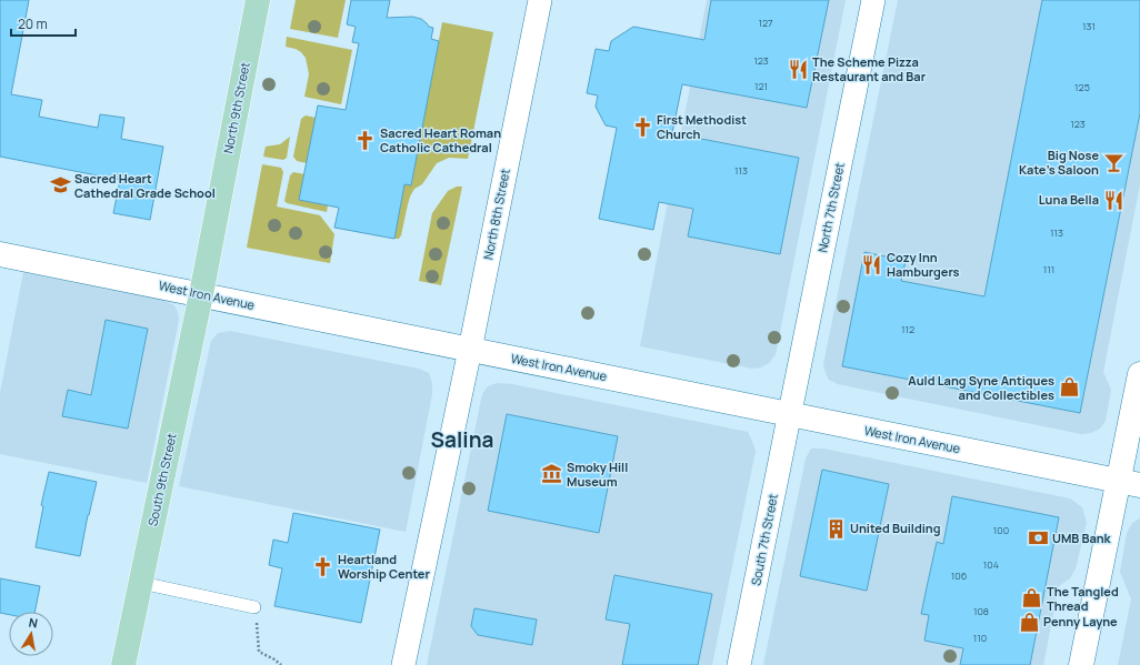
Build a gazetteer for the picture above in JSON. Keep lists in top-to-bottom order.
{
  "streets": {
    "main road": ["North 9th Street", "South 9th Street"],
    "street": [
      "North 7th Street",
      "North 8th Street",
      "West Iron Avenue",
      "South 7th Street"
    ]
  },
  "crossings": [
    ["North 9th Street", "West Iron Avenue"],
    ["North 9th Street", "South 9th Street"],
    ["North 7th Street", "West Iron Avenue"],
    ["North 7th Street", "South 7th Street"],
    ["North 8th Street", "West Iron Avenue"],
    ["West Iron Avenue", "South 9th Street"],
    ["West Iron Avenue", "South 7th Street"]
  ],
  "districts": ["Salina"],
  "places": {
    "restaurant": ["The Scheme Pizza Restaurant and Bar", "Luna Bella", "Cozy Inn Hamburgers"],
    "church": ["First Methodist Church", "Sacred Heart Roman Catholic Cathedral", "Heartland Worship Center"],
    "bar": ["Big Nose Kate's Saloon"],
    "school or university": ["Sacred Heart Cathedral Grade School"],
    "shop": ["Auld Lang Syne Antiques and Collectibles", "The Tangled Thread", "Penny Layne"],
    "museum": ["Smoky Hill Museum"],
    "building": ["United Building"],
    "bank": ["UMB Bank"]
  },
  "house_numbers": [
    "127",
    "131",
    "123",
    "121",
    "125",
    "123",
    "113",
    "113",
    "111",
    "112",
    "100",
    "104",
    "106",
    "108",
    "110"
  ],
  "scale_bar": "20 m",
  "north": "top"
}
